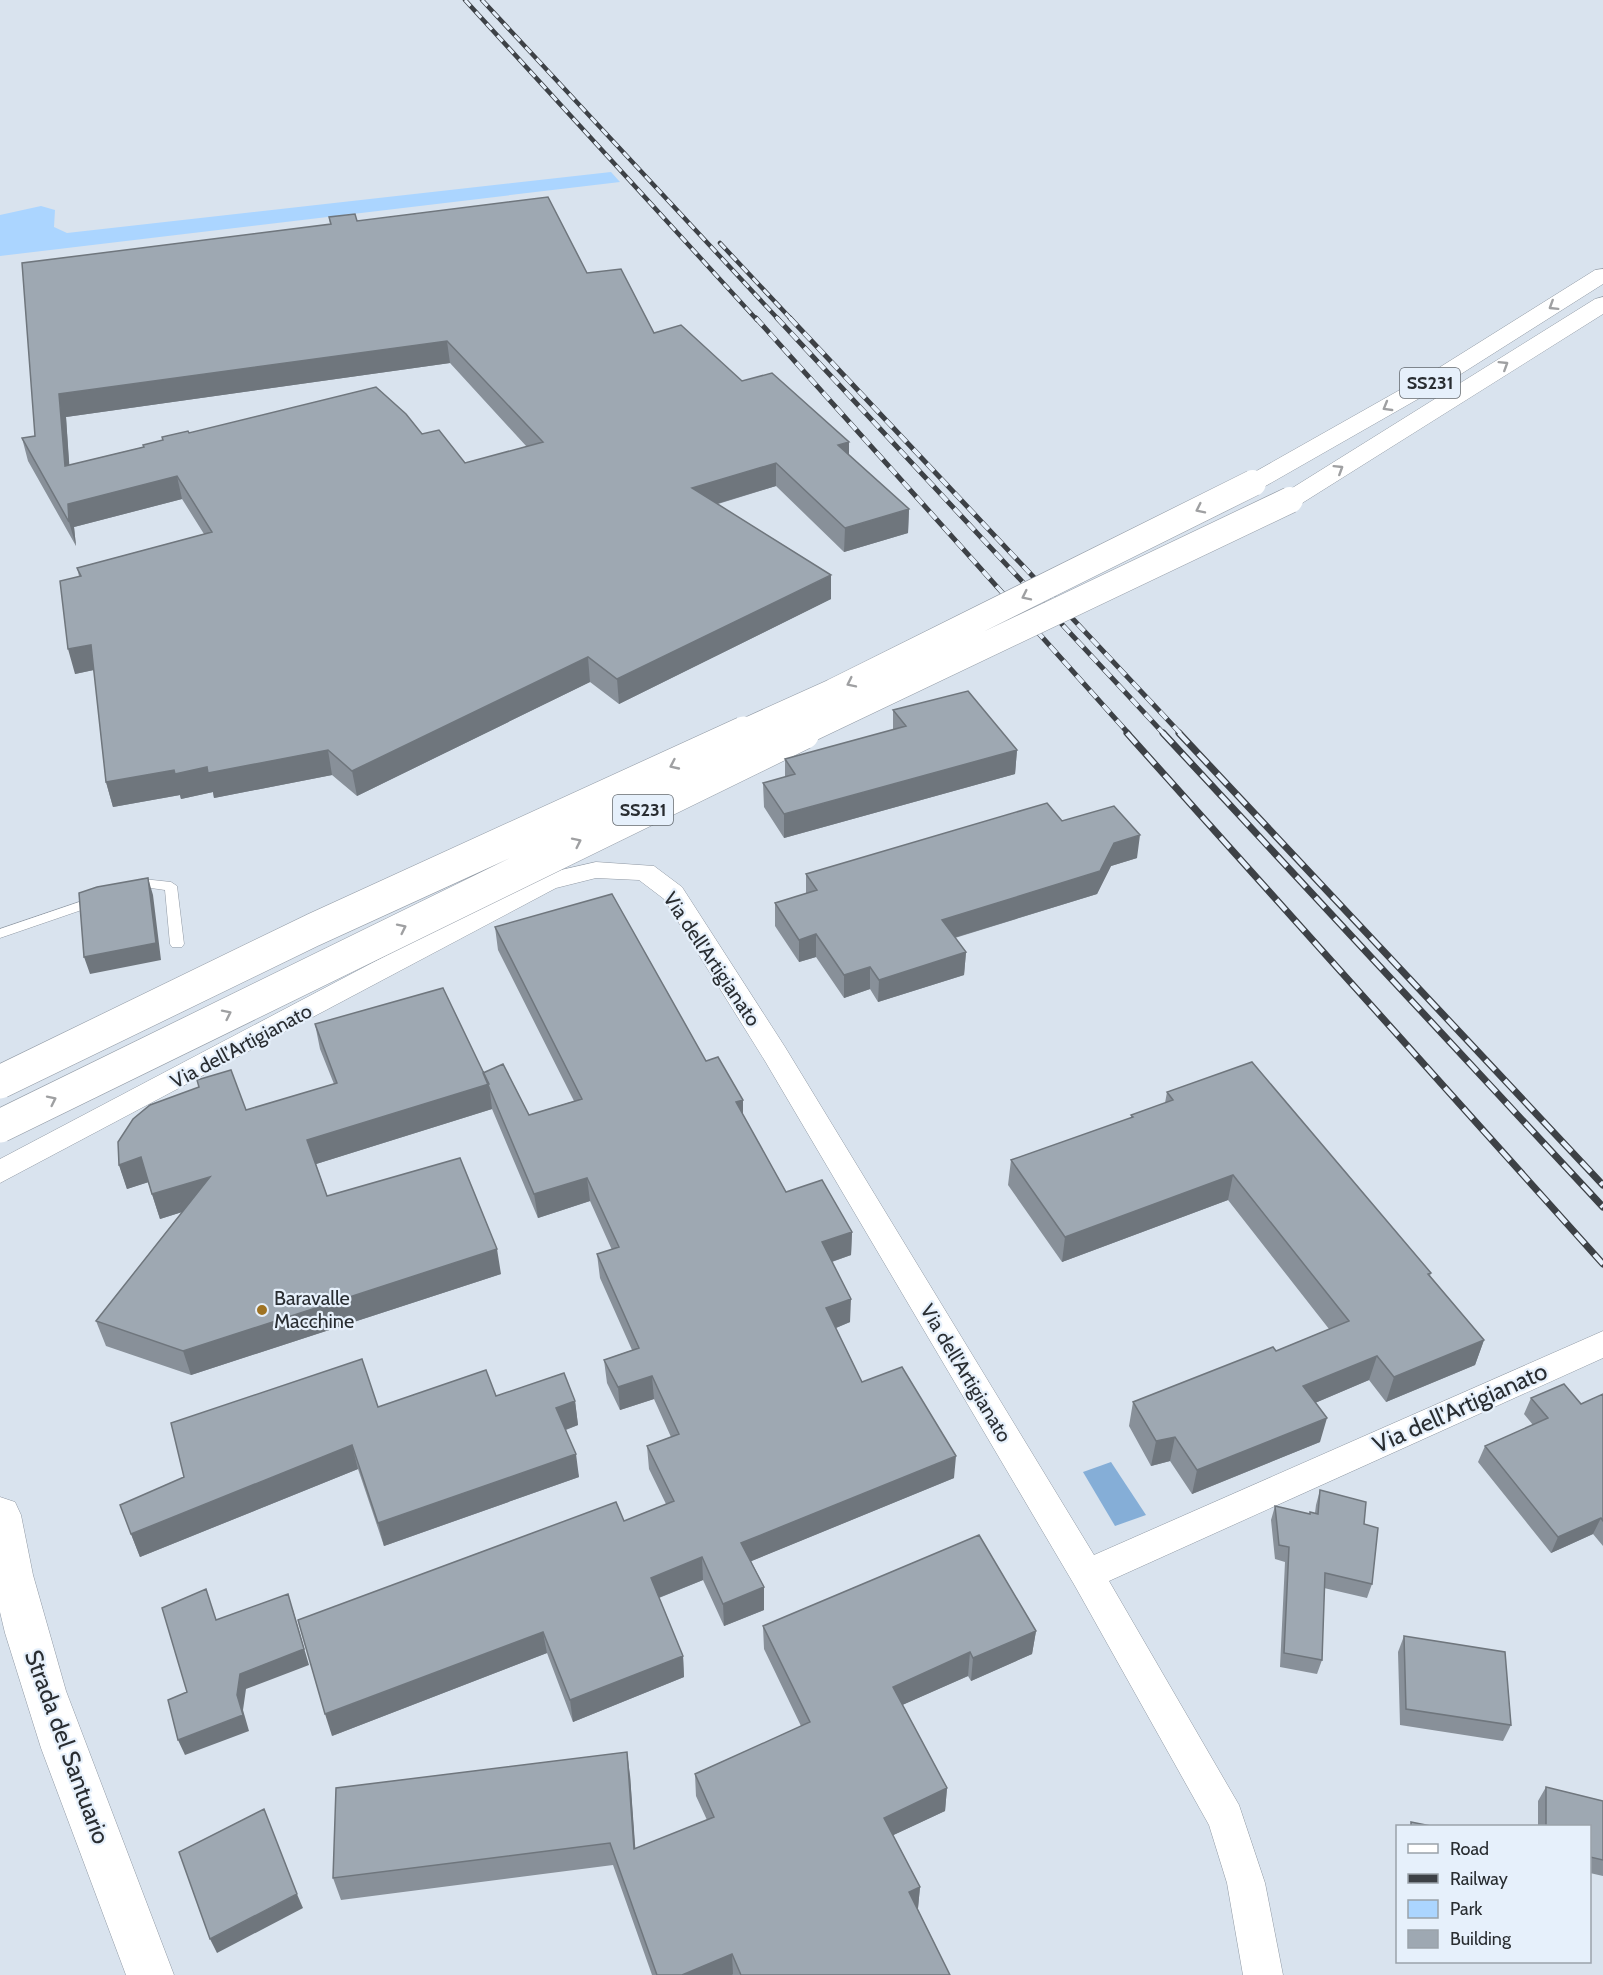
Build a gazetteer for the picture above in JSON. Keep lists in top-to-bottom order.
{
  "streets": {
    "main road": ["SS231", "Strada del Santuario"],
    "street": ["Via dell'Artigianato"]
  },
  "places": ["Baravalle Macchine"],
  "legend": [
    "Road",
    "Railway",
    "Park",
    "Building"
  ]
}
